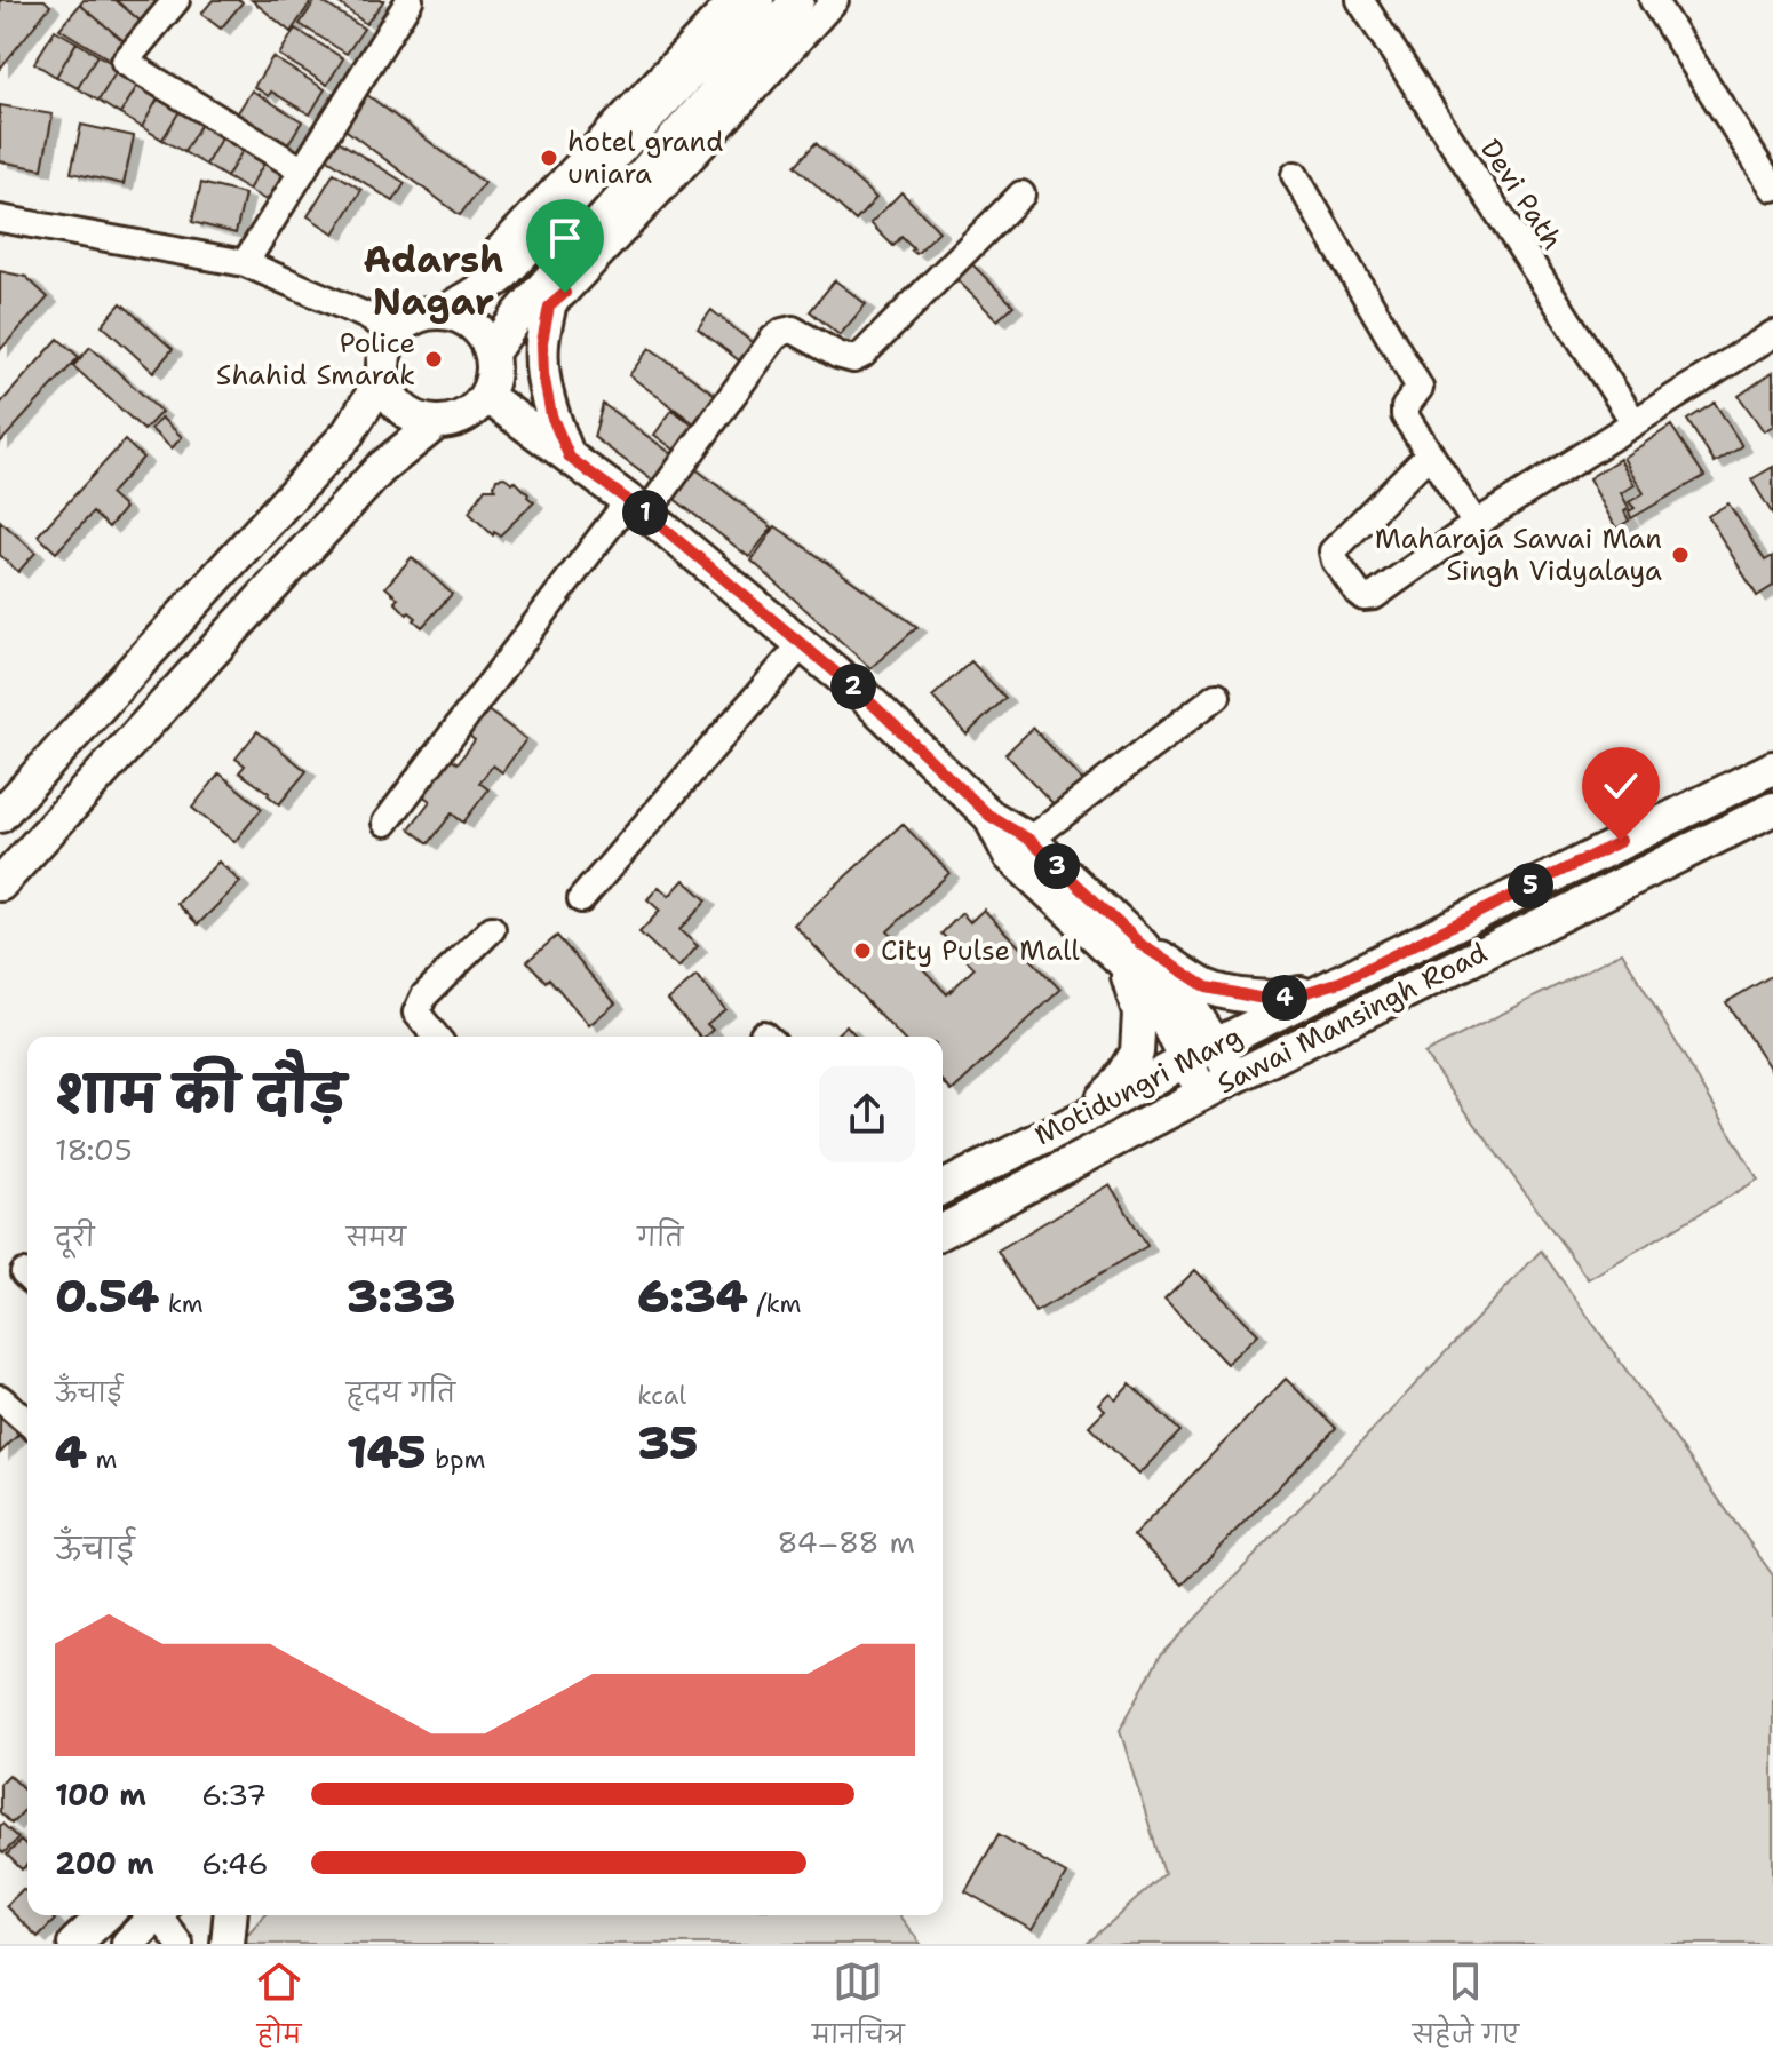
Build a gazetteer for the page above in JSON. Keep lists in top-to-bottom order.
{
  "streets": {
    "main road": ["Sawai Mansingh Road", "Motidungri Marg"],
    "street": ["Devi Path"]
  },
  "districts": ["Adarsh Nagar"],
  "places": [
    "hotel grand uniara",
    "Police Shahid Smarak",
    "Maharaja Sawai Man Singh Vidyalaya",
    "City Pulse Mall"
  ],
  "page": {
    "pins": [
      "1",
      "2",
      "3",
      "5",
      "4"
    ],
    "heading": ["शाम की दौड़", "18:05"],
    "stats": [
      ["दूरी", "0.54 km"],
      ["समय", "3:33"],
      ["गति", "6:34 /km"],
      ["ऊँचाई", "4 m"],
      ["हृदय गति", "145 bpm"],
      ["kcal", "35"]
    ],
    "chart": ["ऊँचाई", "84–88 m"],
    "list": [
      {
        "name": "100 m",
        "note": "6:37"
      },
      {
        "name": "200 m",
        "note": "6:46"
      }
    ],
    "tabs": ["होम", "मानचित्र", "सहेजे गए"]
  }
}
